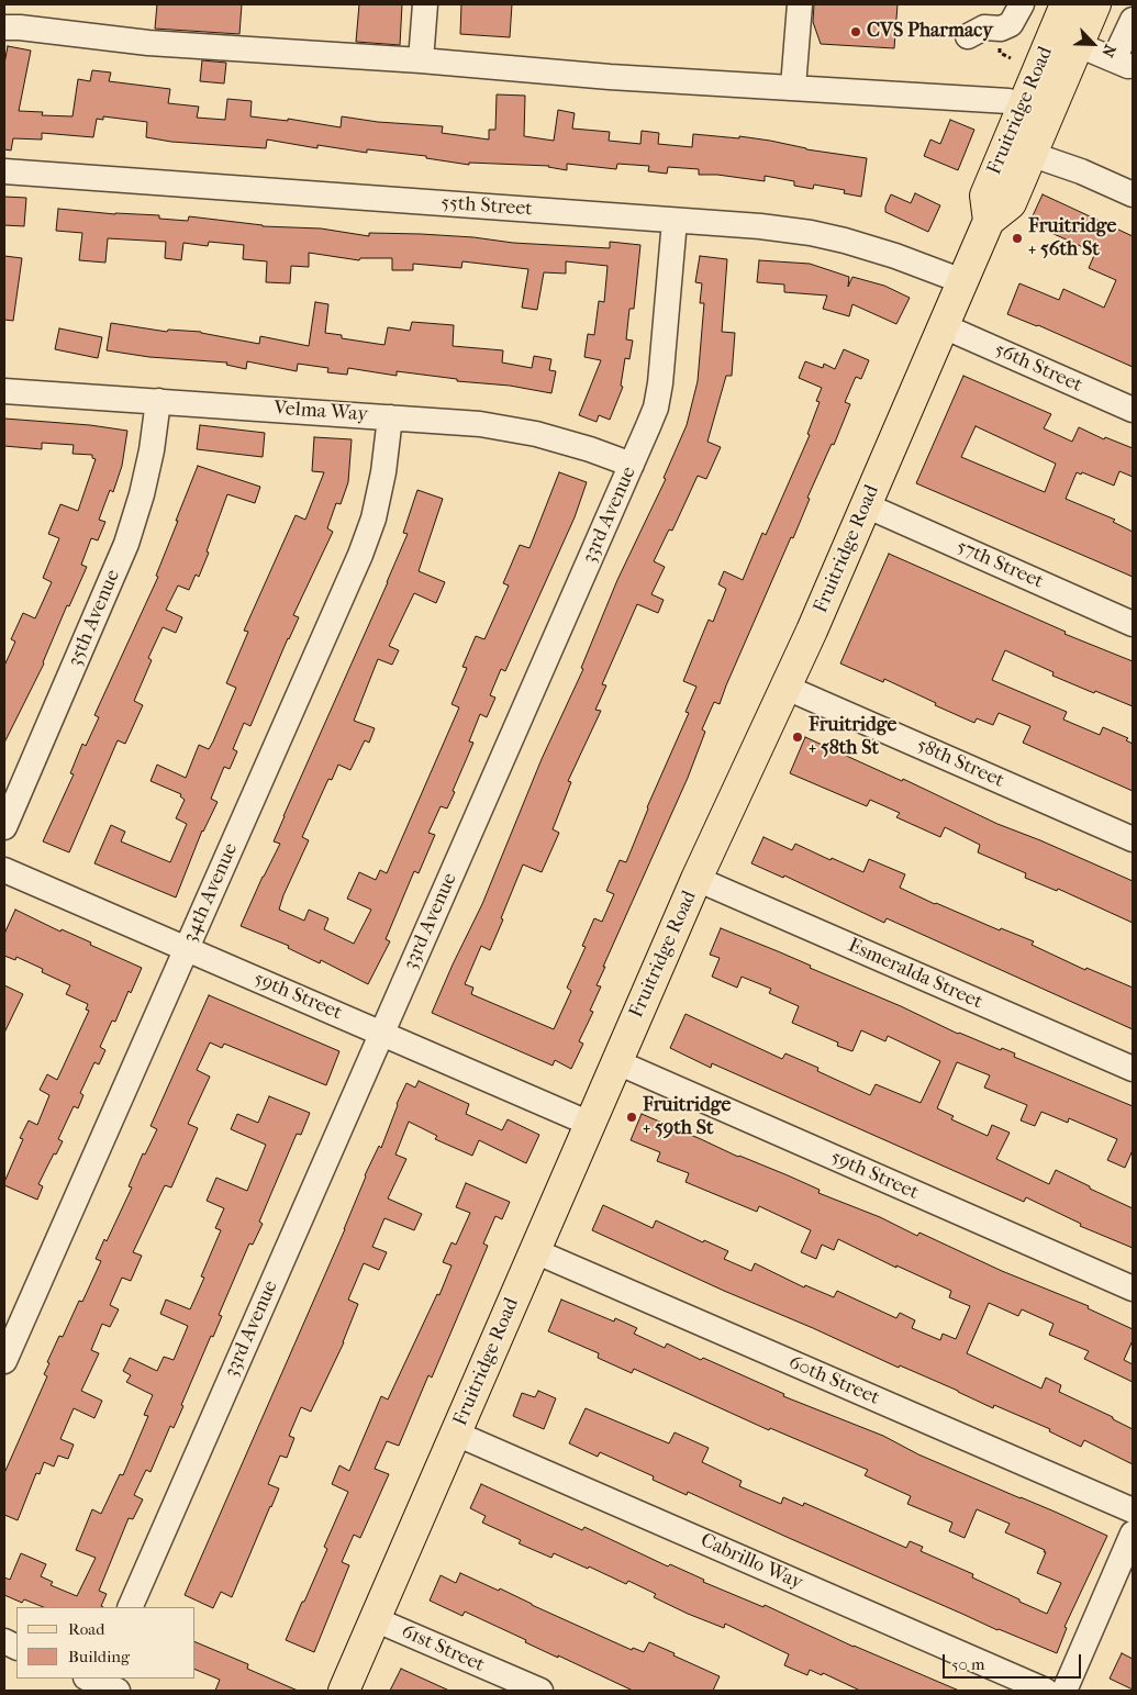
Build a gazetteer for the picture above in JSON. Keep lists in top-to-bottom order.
{
  "streets": {
    "main road": ["Fruitridge Road"],
    "street": [
      "55th Street",
      "56th Street",
      "Velma Way",
      "33rd Avenue",
      "57th Street",
      "35th Avenue",
      "58th Street",
      "34th Avenue",
      "Esmeralda Street",
      "59th Street",
      "60th Street",
      "Cabrillo Way",
      "61st Street"
    ]
  },
  "crossings": [
    ["Fruitridge Road", "55th Street"],
    ["Fruitridge Road", "56th Street"],
    ["Fruitridge Road", "57th Street"],
    ["Fruitridge Road", "58th Street"],
    ["Fruitridge Road", "Esmeralda Street"],
    ["Fruitridge Road", "59th Street"],
    ["Fruitridge Road", "60th Street"],
    ["Fruitridge Road", "Cabrillo Way"],
    ["Fruitridge Road", "61st Street"],
    ["55th Street", "33rd Avenue"],
    ["Velma Way", "33rd Avenue"],
    ["Velma Way", "35th Avenue"],
    ["Velma Way", "34th Avenue"],
    ["33rd Avenue", "59th Street"],
    ["34th Avenue", "59th Street"]
  ],
  "places": [
    "CVS Pharmacy",
    "Fruitridge + 56th St",
    "Fruitridge + 58th St",
    "Fruitridge + 59th St"
  ],
  "legend": ["Road", "Building"],
  "scale_bar": "50 m",
  "north": "bottom right"
}
